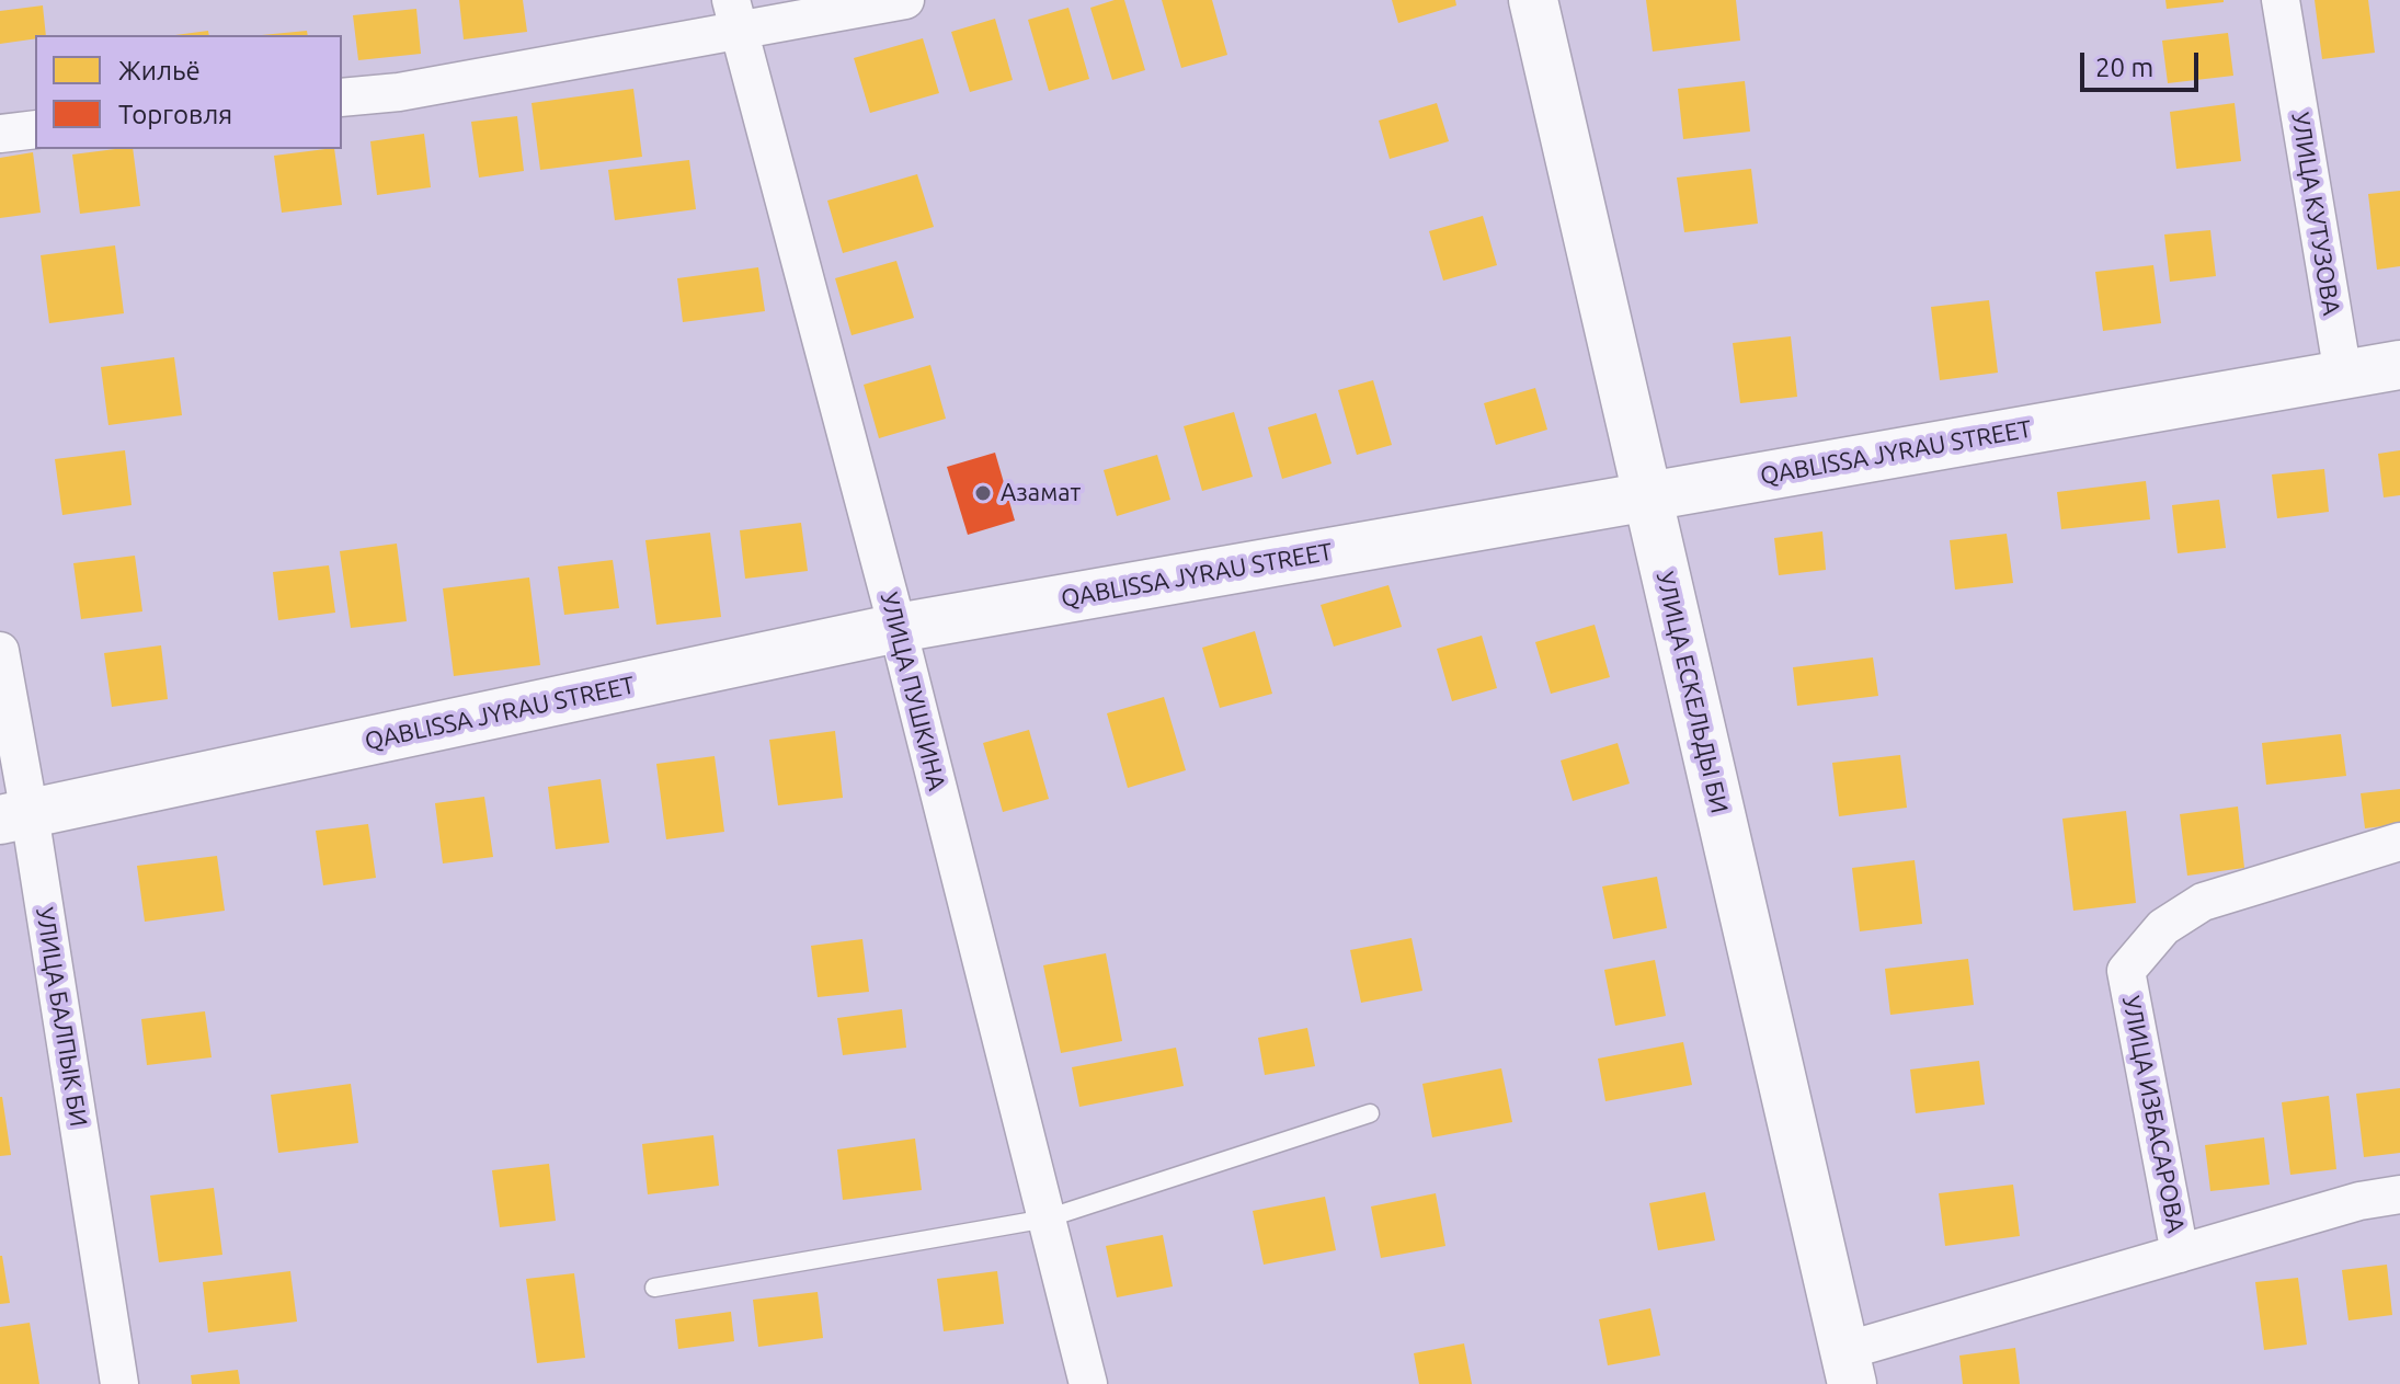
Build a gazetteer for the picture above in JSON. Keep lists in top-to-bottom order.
{
  "streets": {
    "street": [
      "УЛИЦА КУТУЗОВА",
      "QABLISSA JYRAU STREET",
      "УЛИЦА ПУШКИНА",
      "УЛИЦА ЕСКЕЛЬДЫ БИ",
      "УЛИЦА БАЛПЫК БИ",
      "УЛИЦА ИЗБАСАРОВА"
    ]
  },
  "crossings": [
    ["УЛИЦА КУТУЗОВА", "QABLISSA JYRAU STREET"],
    ["QABLISSA JYRAU STREET", "УЛИЦА ПУШКИНА"],
    ["QABLISSA JYRAU STREET", "УЛИЦА ЕСКЕЛЬДЫ БИ"],
    ["QABLISSA JYRAU STREET", "УЛИЦА БАЛПЫК БИ"],
    ["УЛИЦА ЕСКЕЛЬДЫ БИ", "УЛИЦА ИЗБАСАРОВА"]
  ],
  "places": ["Азамат"],
  "legend": ["Жильё", "Торговля"],
  "scale_bar": "20 m"
}
